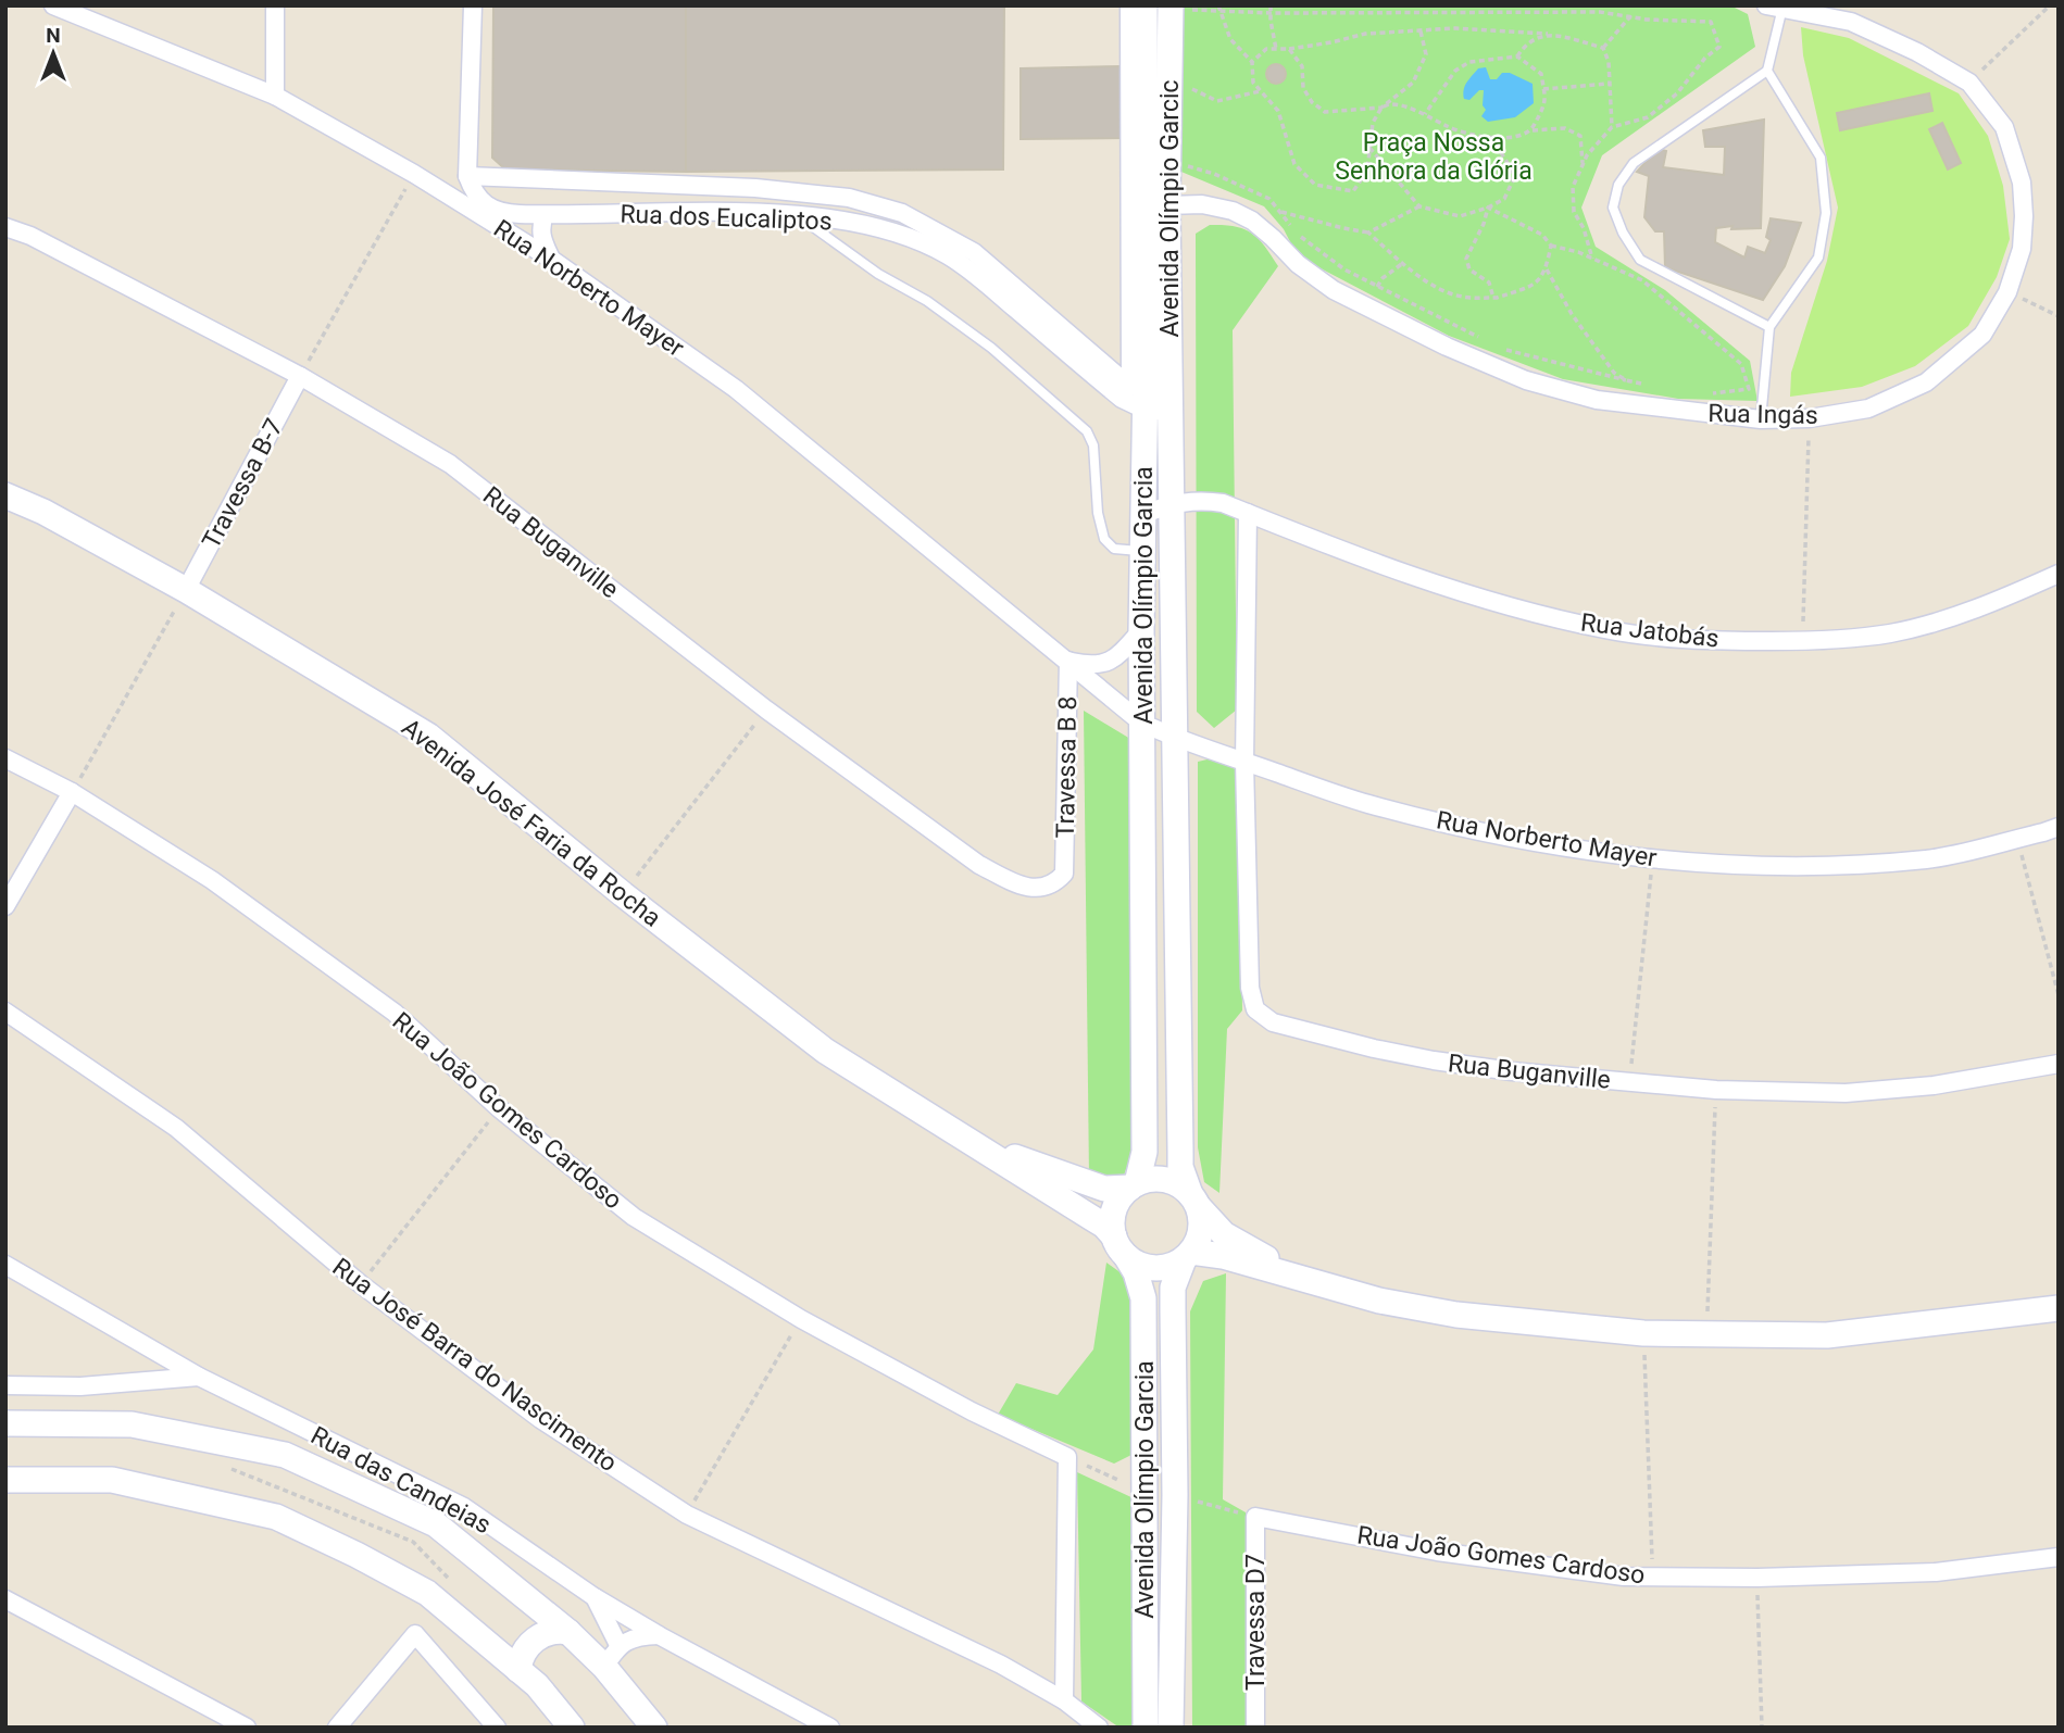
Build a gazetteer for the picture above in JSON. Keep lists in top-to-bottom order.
{
  "streets": {
    "street": [
      "Avenida Olímpio Garcic",
      "Rua dos Eucaliptos",
      "Rua Norberto Mayer",
      "Rua Ingás",
      "Travessa B-7",
      "Rua Buganville",
      "Avenida Olímpio Garcia",
      "Rua Jatobás",
      "Travessa B 8",
      "Avenida José Faria da Rocha",
      "Rua João Gomes Cardoso",
      "Rua José Barra do Nascimento",
      "Rua das Candeias",
      "Travessa D7"
    ]
  },
  "crossings": [
    ["Avenida Olímpio Garcic", "Rua dos Eucaliptos"],
    ["Avenida Olímpio Garcic", "Rua Ingás"],
    ["Avenida Olímpio Garcic", "Avenida Olímpio Garcia"],
    ["Rua dos Eucaliptos", "Avenida Olímpio Garcia"],
    ["Rua Norberto Mayer", "Rua Buganville"],
    ["Rua Norberto Mayer", "Avenida Olímpio Garcia"],
    ["Rua Norberto Mayer", "Travessa B 8"],
    ["Travessa B-7", "Rua Buganville"],
    ["Travessa B-7", "Avenida José Faria da Rocha"],
    ["Rua Buganville", "Travessa B 8"],
    ["Avenida Olímpio Garcia", "Rua Jatobás"],
    ["Avenida Olímpio Garcia", "Avenida José Faria da Rocha"],
    ["Rua João Gomes Cardoso", "Travessa D7"]
  ],
  "parks": ["Praça Nossa Senhora da Glória"],
  "north": "top"
}
